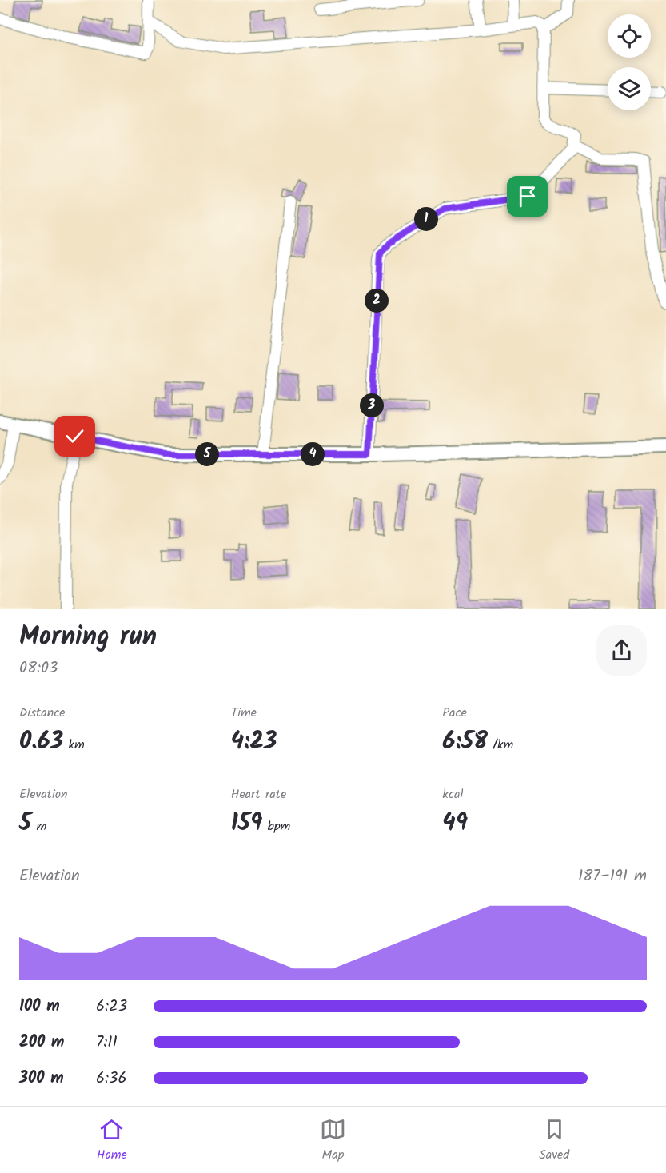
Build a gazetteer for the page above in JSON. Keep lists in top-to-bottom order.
{
  "page": {
    "pins": [
      "1",
      "2",
      "3",
      "4",
      "5"
    ],
    "heading": ["Morning run", "08:03"],
    "stats": [
      ["Distance", "0.63 km"],
      ["Time", "4:23"],
      ["Pace", "6:58 /km"],
      ["Elevation", "5 m"],
      ["Heart rate", "159 bpm"],
      ["kcal", "49"]
    ],
    "chart": ["Elevation", "187–191 m"],
    "list": [
      {
        "name": "100 m",
        "note": "6:23"
      },
      {
        "name": "200 m",
        "note": "7:11"
      },
      {
        "name": "300 m",
        "note": "6:36"
      }
    ],
    "tabs": ["Home", "Map", "Saved"]
  }
}
